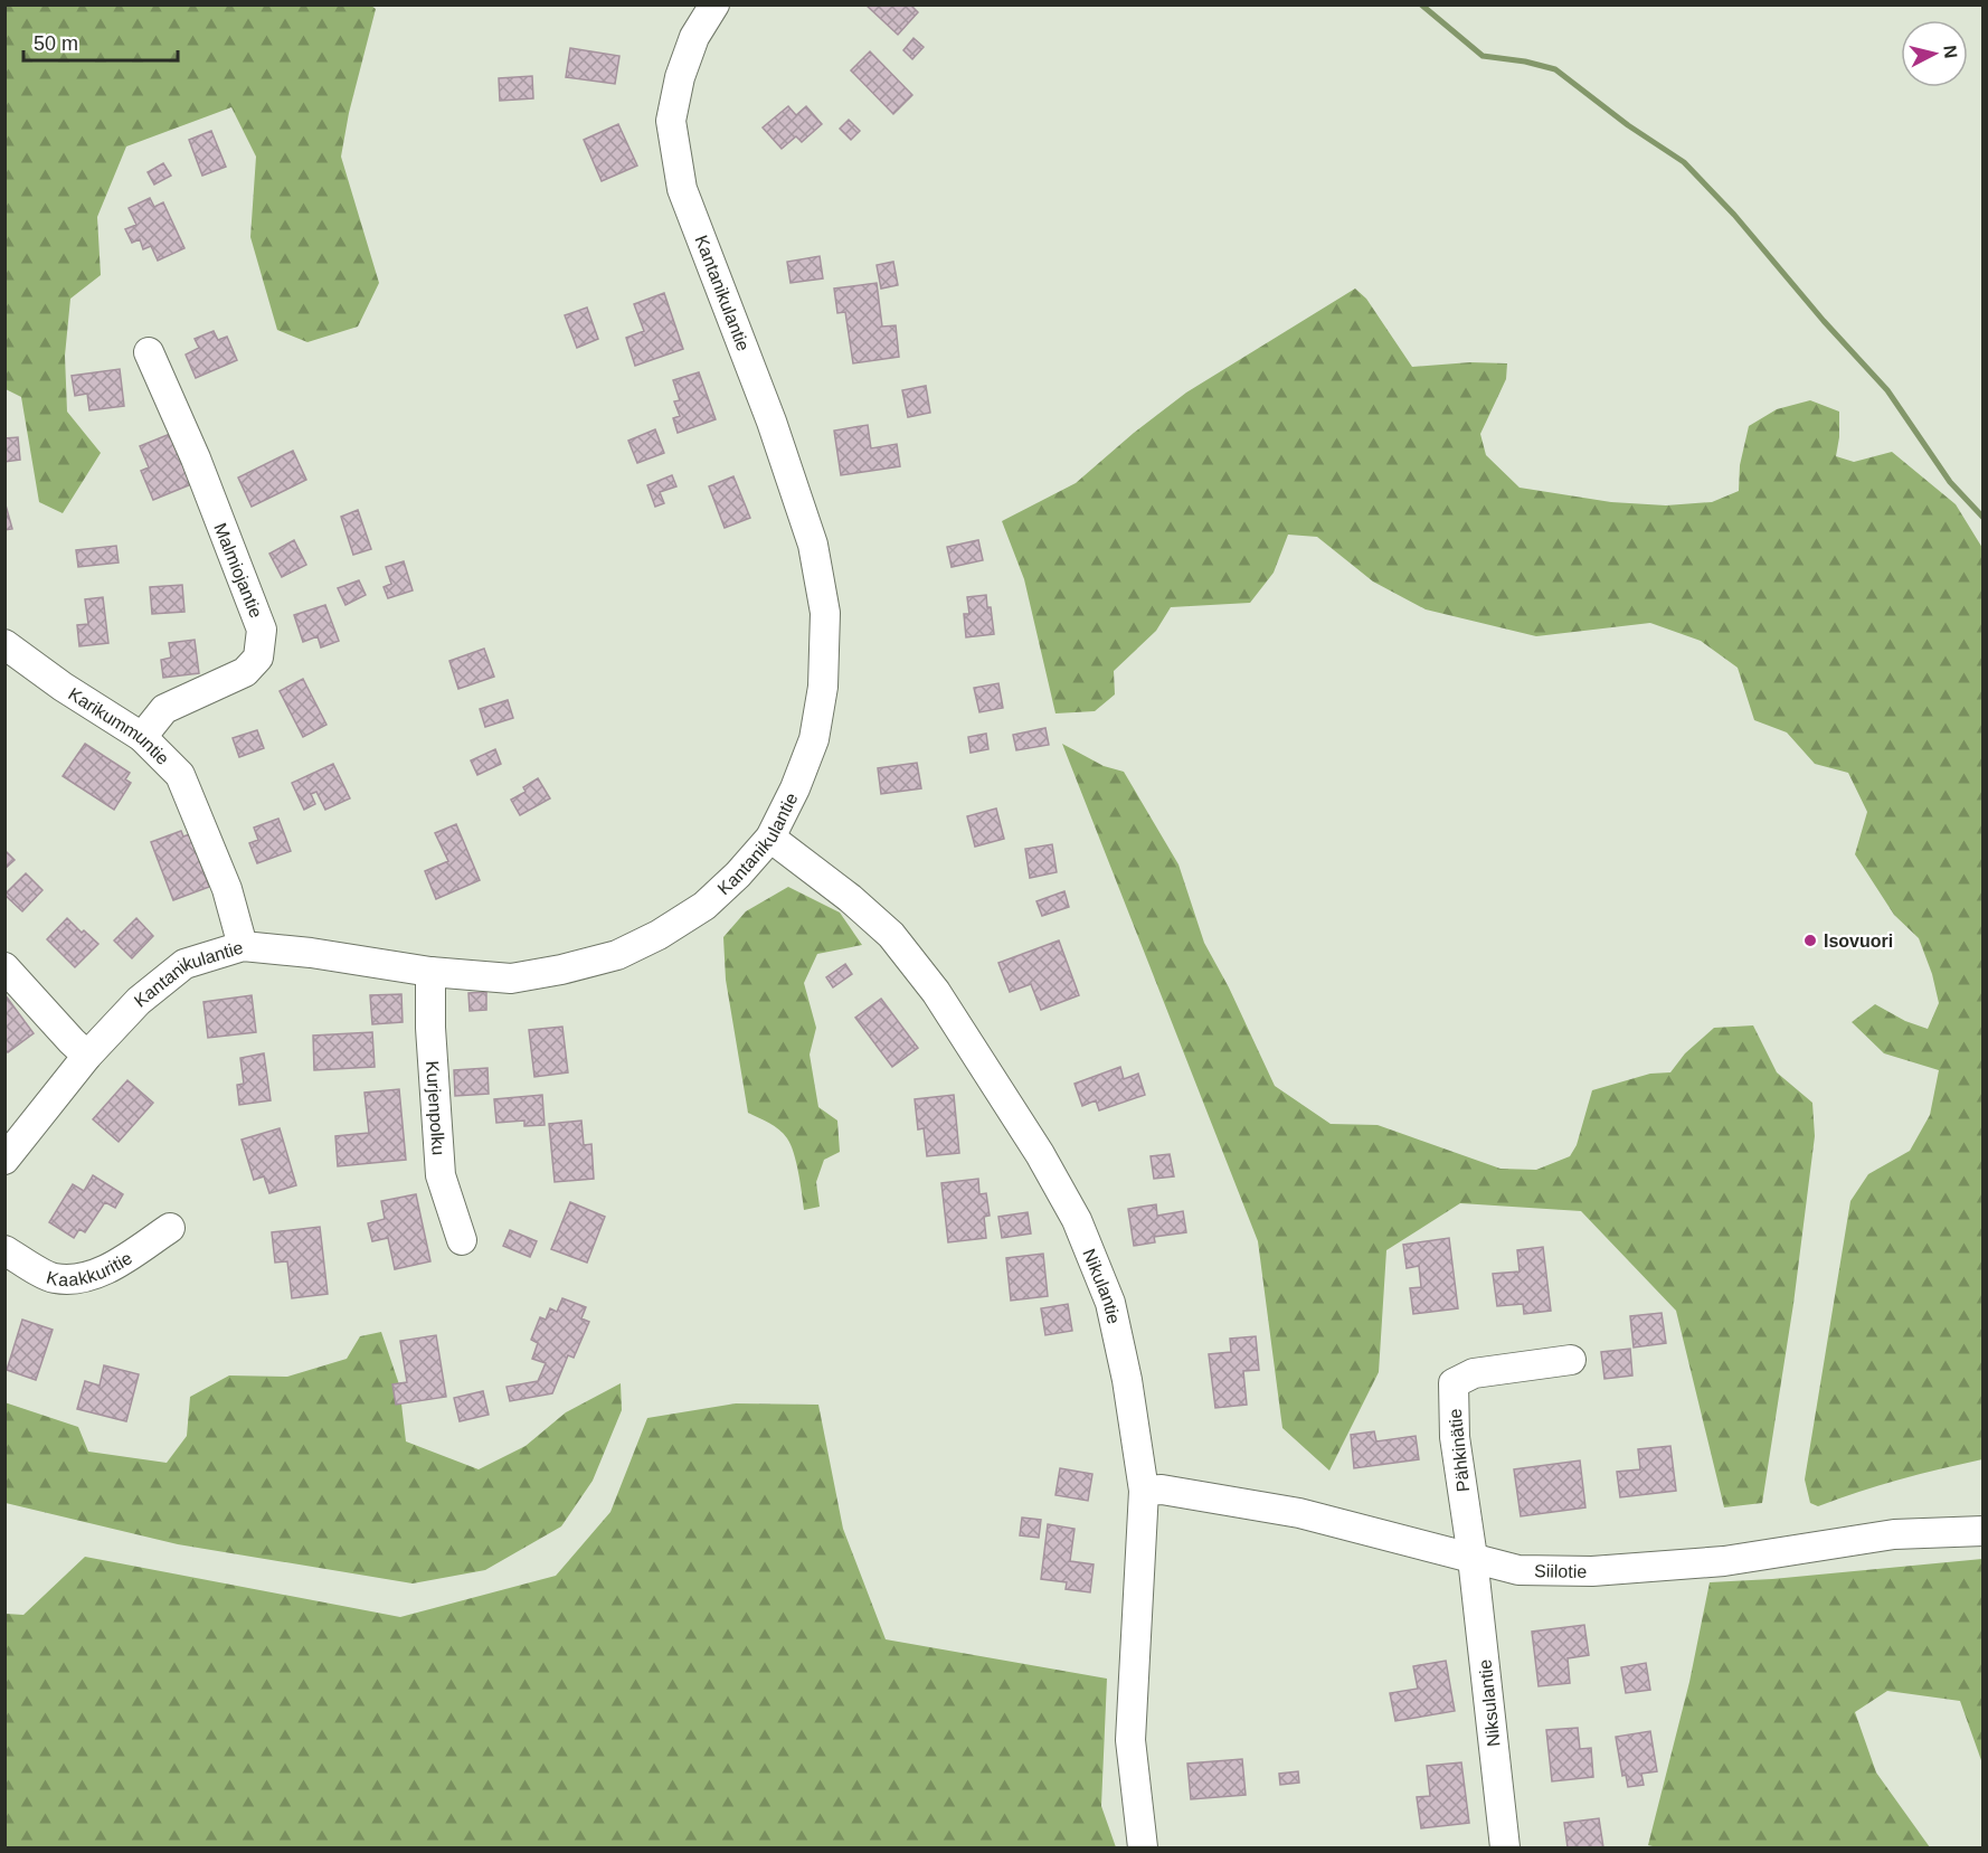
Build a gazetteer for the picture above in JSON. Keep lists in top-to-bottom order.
{
  "streets": {
    "street": [
      "Kantanikulantie",
      "Malmiojantie",
      "Karikummuntie",
      "Kurjenpolku",
      "Kaakkuritie",
      "Nikulantie",
      "Pähkinätie",
      "Siilotie",
      "Niksulantie"
    ]
  },
  "crossings": [
    ["Kantanikulantie", "Karikummuntie"],
    ["Kantanikulantie", "Kurjenpolku"],
    ["Kantanikulantie", "Nikulantie"],
    ["Malmiojantie", "Karikummuntie"],
    ["Nikulantie", "Siilotie"],
    ["Pähkinätie", "Siilotie"],
    ["Pähkinätie", "Niksulantie"],
    ["Siilotie", "Niksulantie"]
  ],
  "places": ["Isovuori"],
  "scale_bar": "50 m",
  "north": "right"
}
